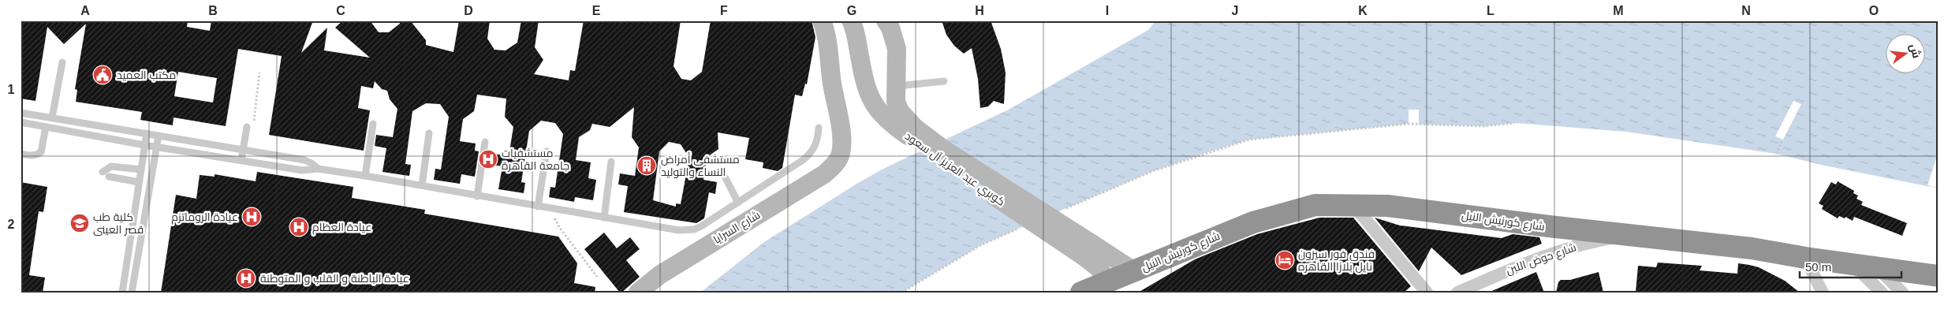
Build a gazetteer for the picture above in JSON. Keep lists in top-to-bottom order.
{
  "streets": {
    "highway": ["شارع كورنيش النيل"],
    "main road": ["كوبري عبد العزيز آل سعود", "شارع السرايا"],
    "street": ["شارع حوض اللبن"]
  },
  "crossings": [
    ["كوبري عبد العزيز آل سعود", "شارع كورنيش النيل"],
    ["شارع كورنيش النيل", "شارع حوض اللبن"]
  ],
  "places": {
    "public building": ["مكتب العميد"],
    "hospital": [
      "مستشفيات جامعة القاهرة",
      "عيادة الروماتزم",
      "عيادة العظام",
      "عيادة الباطنة و القلب و المتوطنة"
    ],
    "building": ["مستشفى أمراض النساء والتوليد"],
    "school or university": ["كلية طب قصر العينى"],
    "hotel": ["فندق فور سيزون نايل بلازا القاهره"]
  },
  "scale_bar": "50 m",
  "north": "right",
  "grid": {
    "columns": [
      "A",
      "B",
      "C",
      "D",
      "E",
      "F",
      "G",
      "H",
      "I",
      "J",
      "K",
      "L",
      "M",
      "N",
      "O"
    ],
    "rows": ["1", "2"]
  }
}
